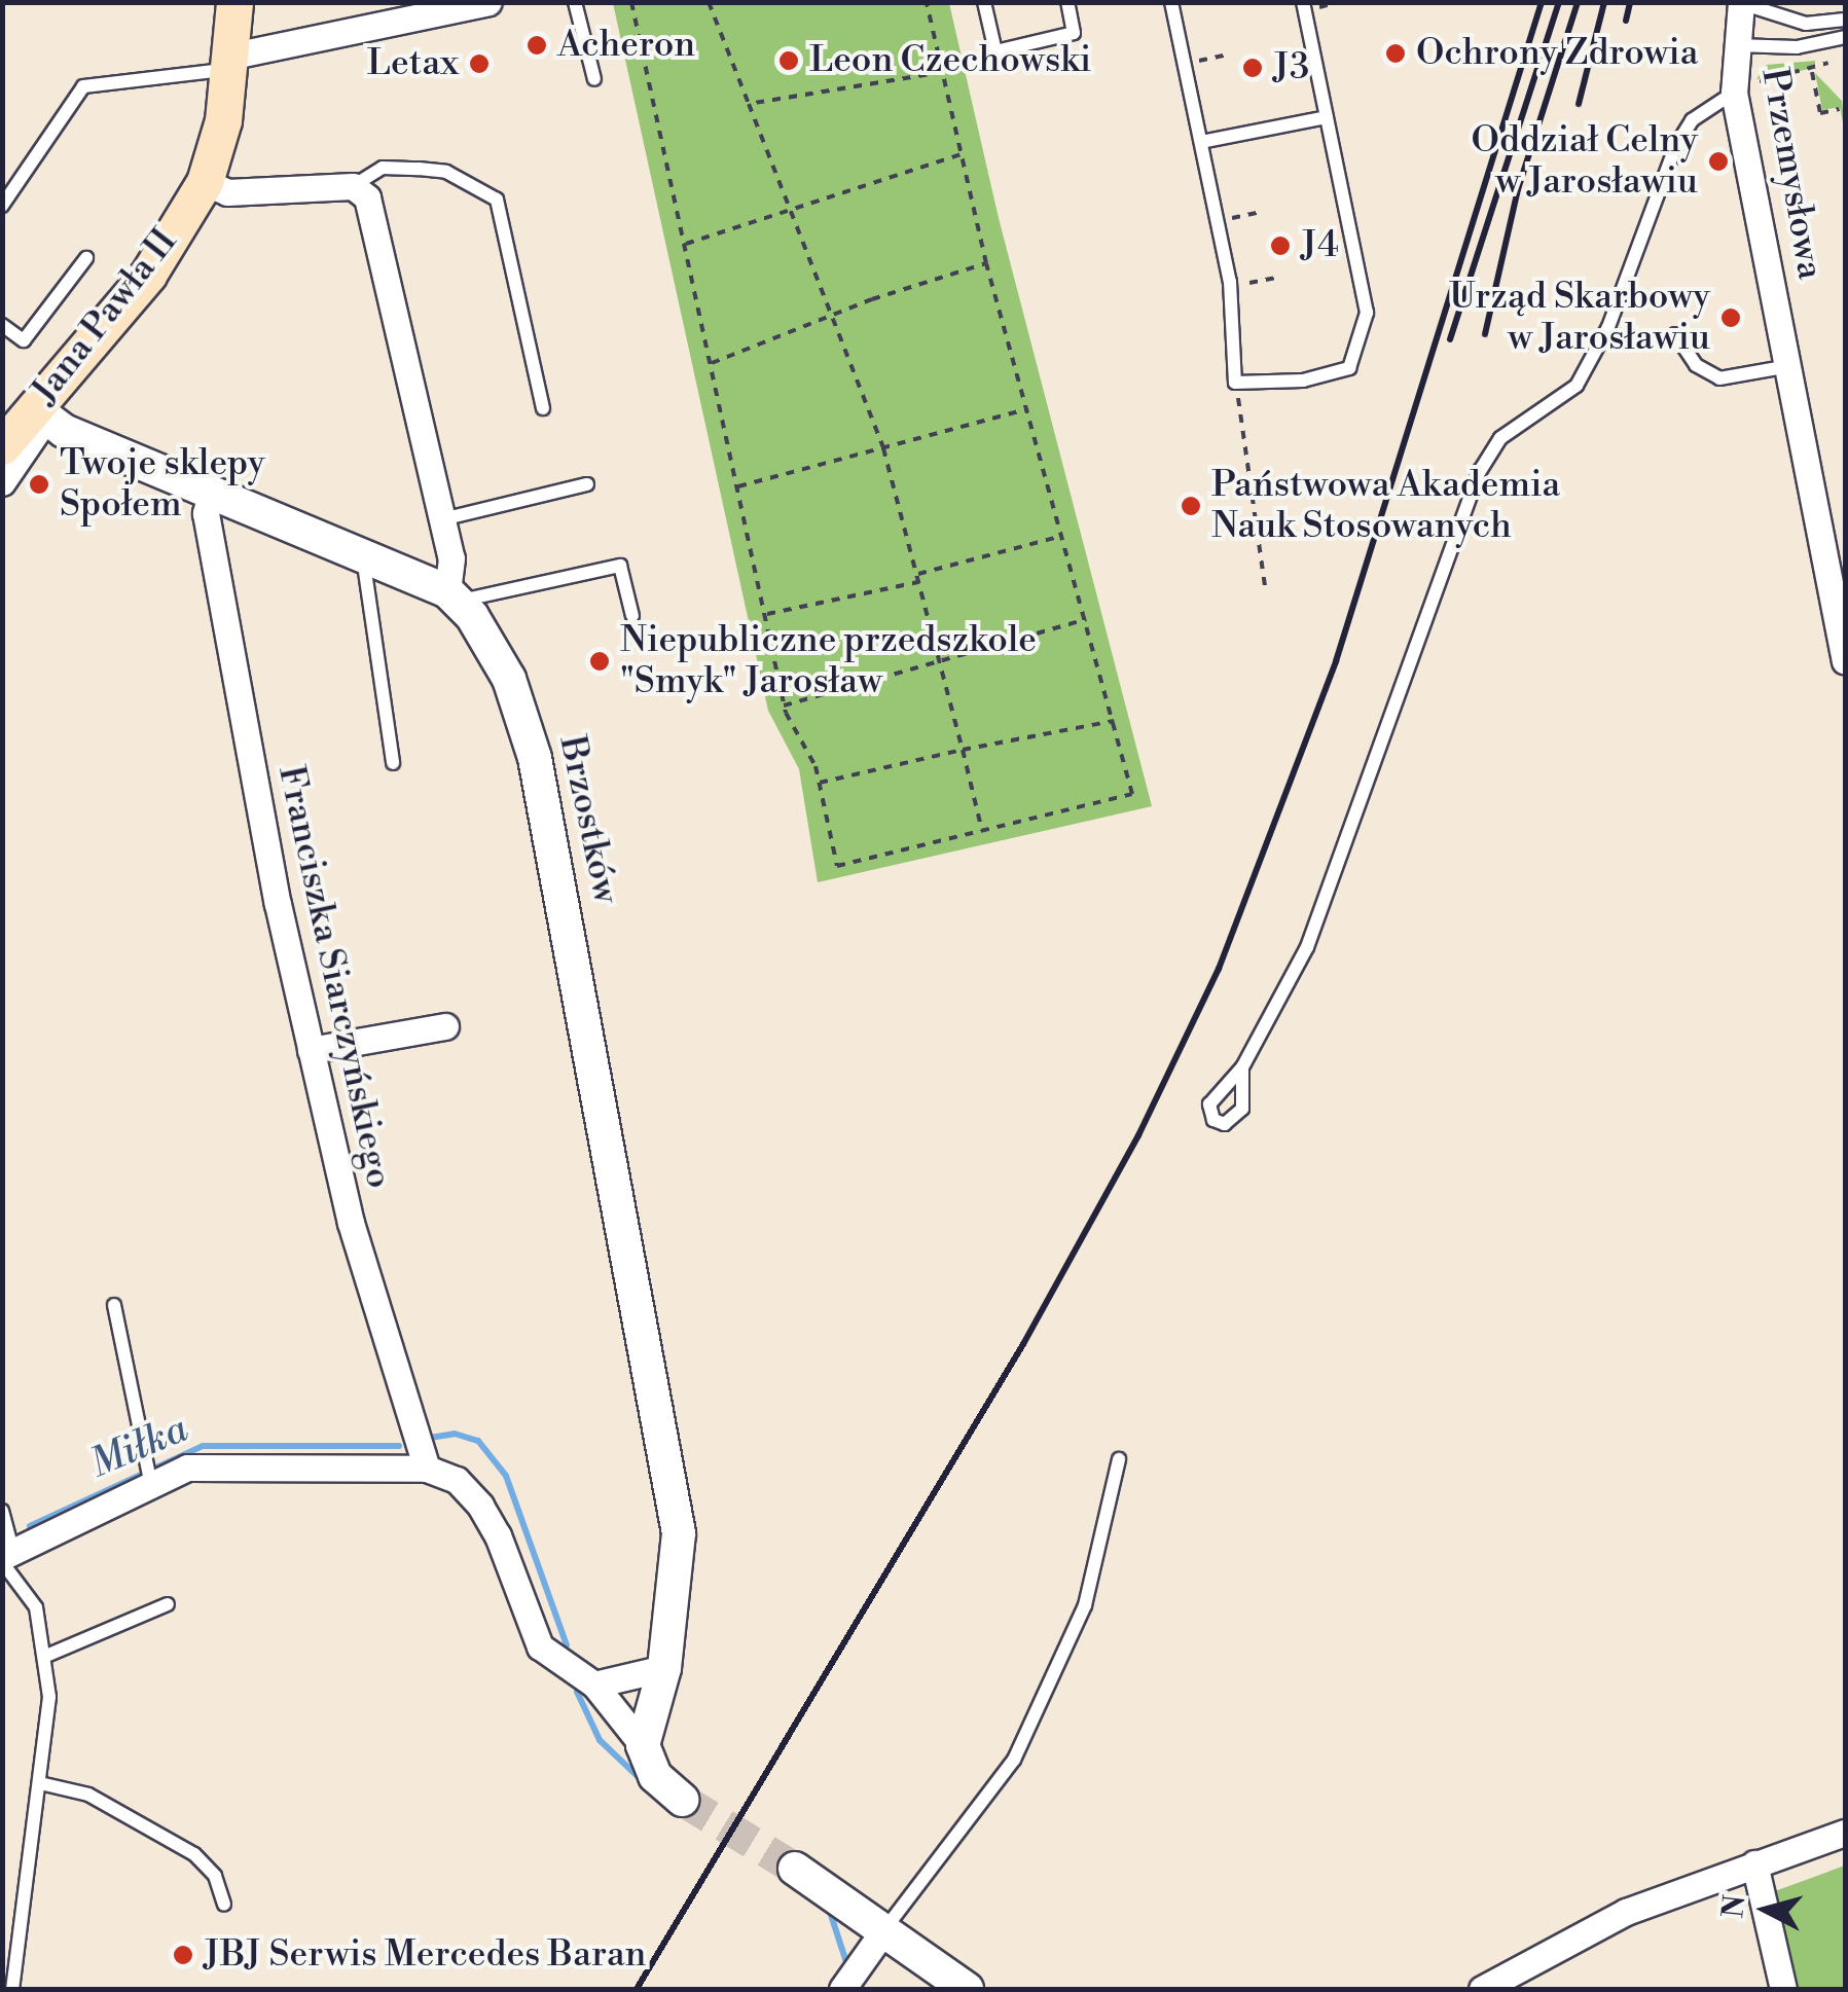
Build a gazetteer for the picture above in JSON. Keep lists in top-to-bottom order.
{
  "streets": {
    "main road": ["Jana Pawła II"],
    "street": ["Przemysłowa", "Brzostków", "Franciszka Siarczyńskiego"]
  },
  "water": ["Miłka"],
  "places": [
    "Acheron",
    "Ochrony Zdrowia",
    "Leon Czechowski",
    "Letax",
    "J3",
    "Oddział Celny w Jarosławiu",
    "J4",
    "Urząd Skarbowy w Jarosławiu",
    "Twoje sklepy Społem",
    "Państwowa Akademia Nauk Stosowanych",
    "Niepubliczne przedszkole \"Smyk\" Jarosław",
    "JBJ Serwis Mercedes Baran"
  ],
  "north": "left"
}
